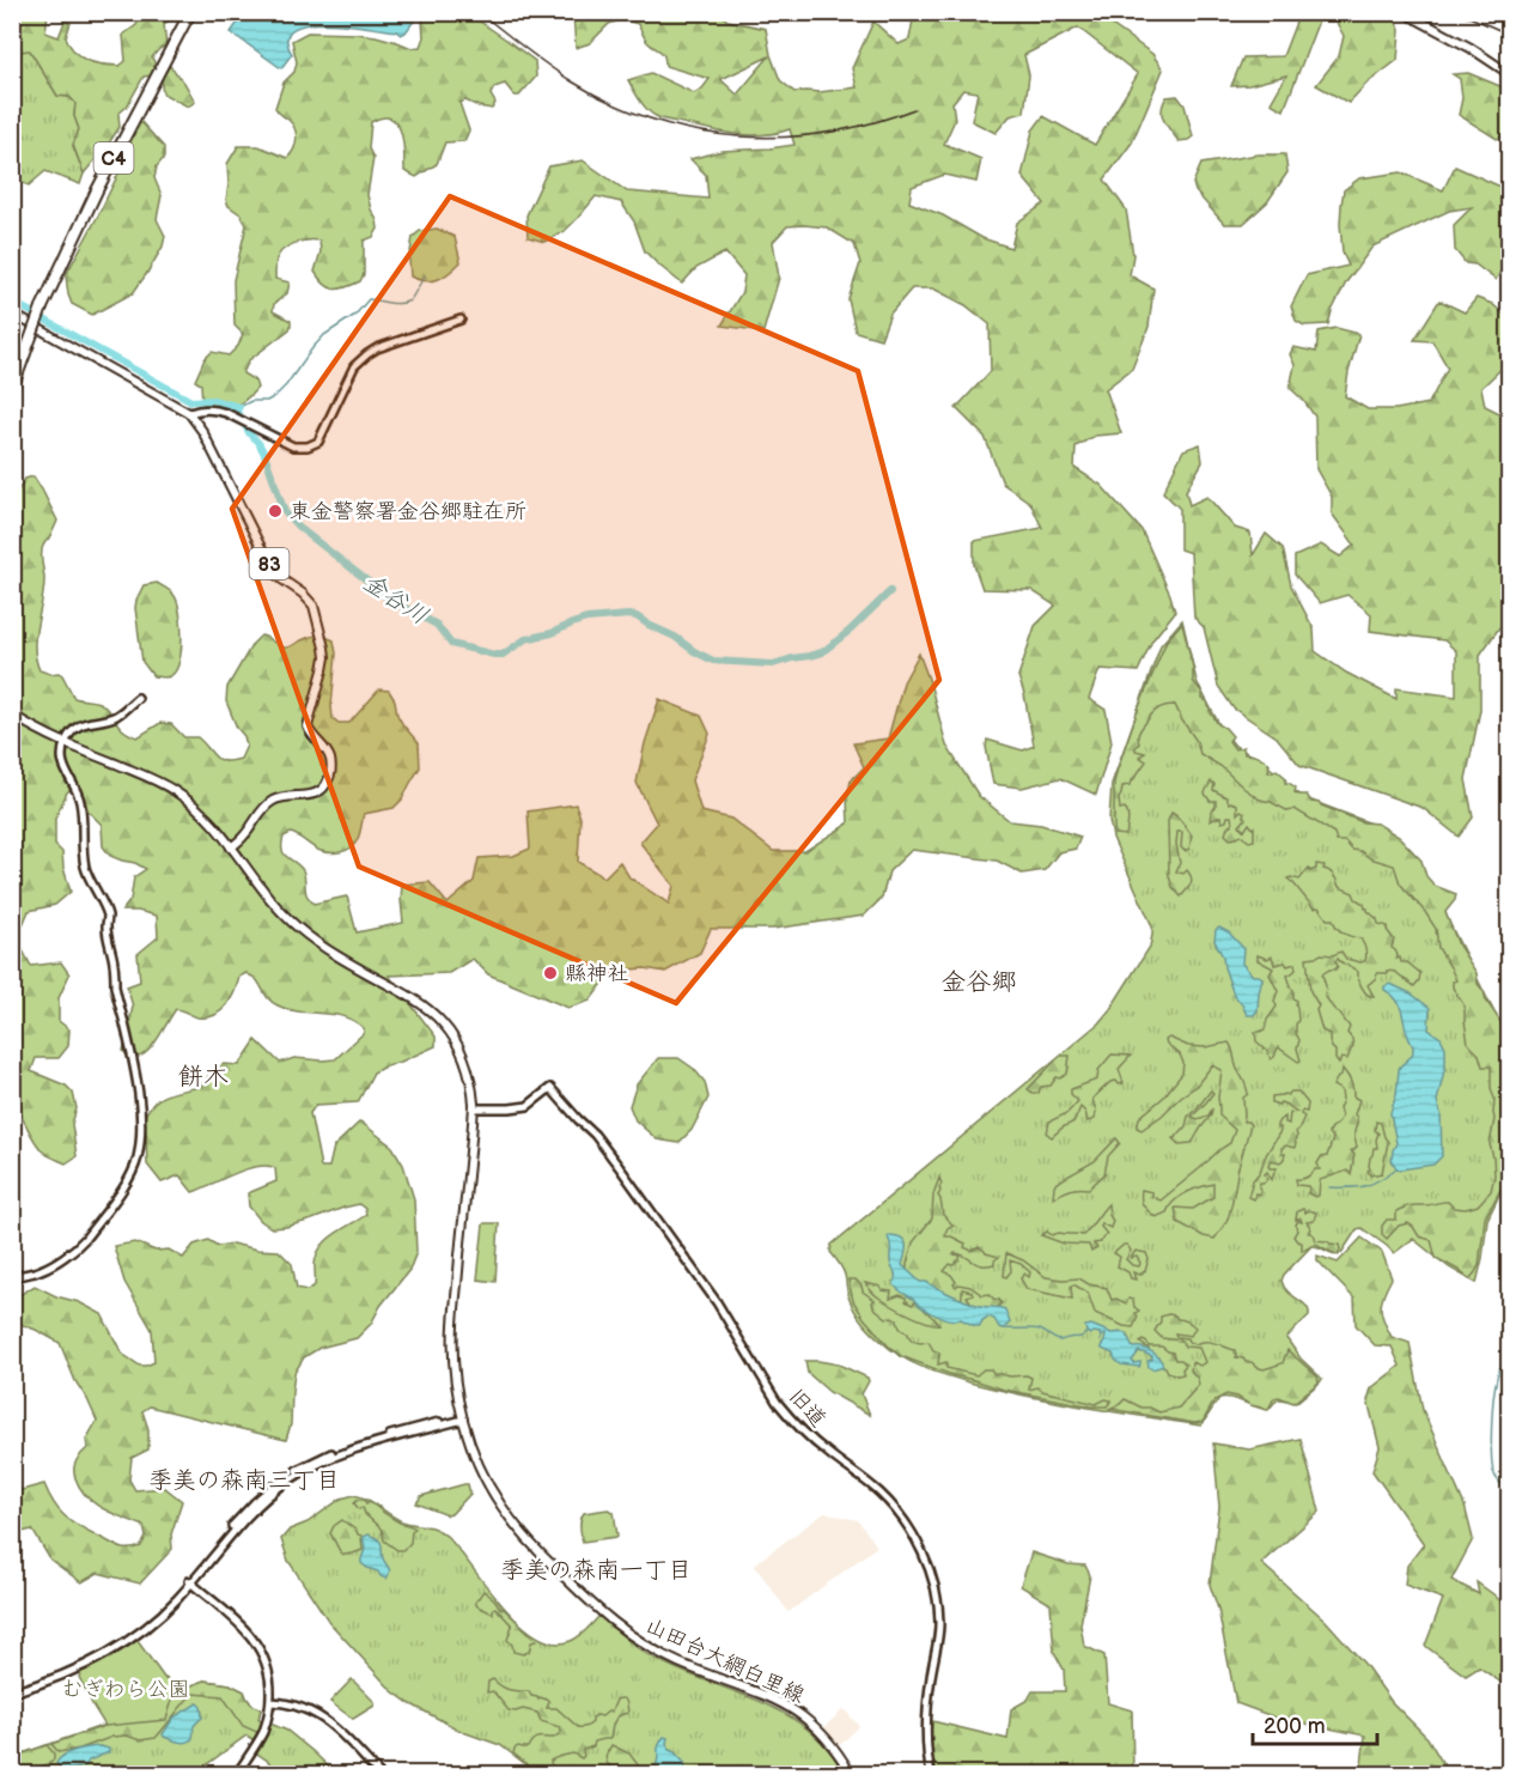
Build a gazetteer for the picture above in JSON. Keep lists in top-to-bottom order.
{
  "streets": {
    "highway": ["C4"],
    "main road": ["83", "山田台大網白里線"],
    "street": ["旧道"]
  },
  "crossings": [
    ["83", "山田台大網白里線"],
    ["旧道", "山田台大網白里線"]
  ],
  "districts": [
    "金谷郷",
    "餅木",
    "季美の森南三丁目",
    "季美の森南一丁目"
  ],
  "water": ["金谷川"],
  "parks": ["むぎわら公園"],
  "places": ["東金警察署金谷郷駐在所", "縣神社"],
  "scale_bar": "200 m"
}
